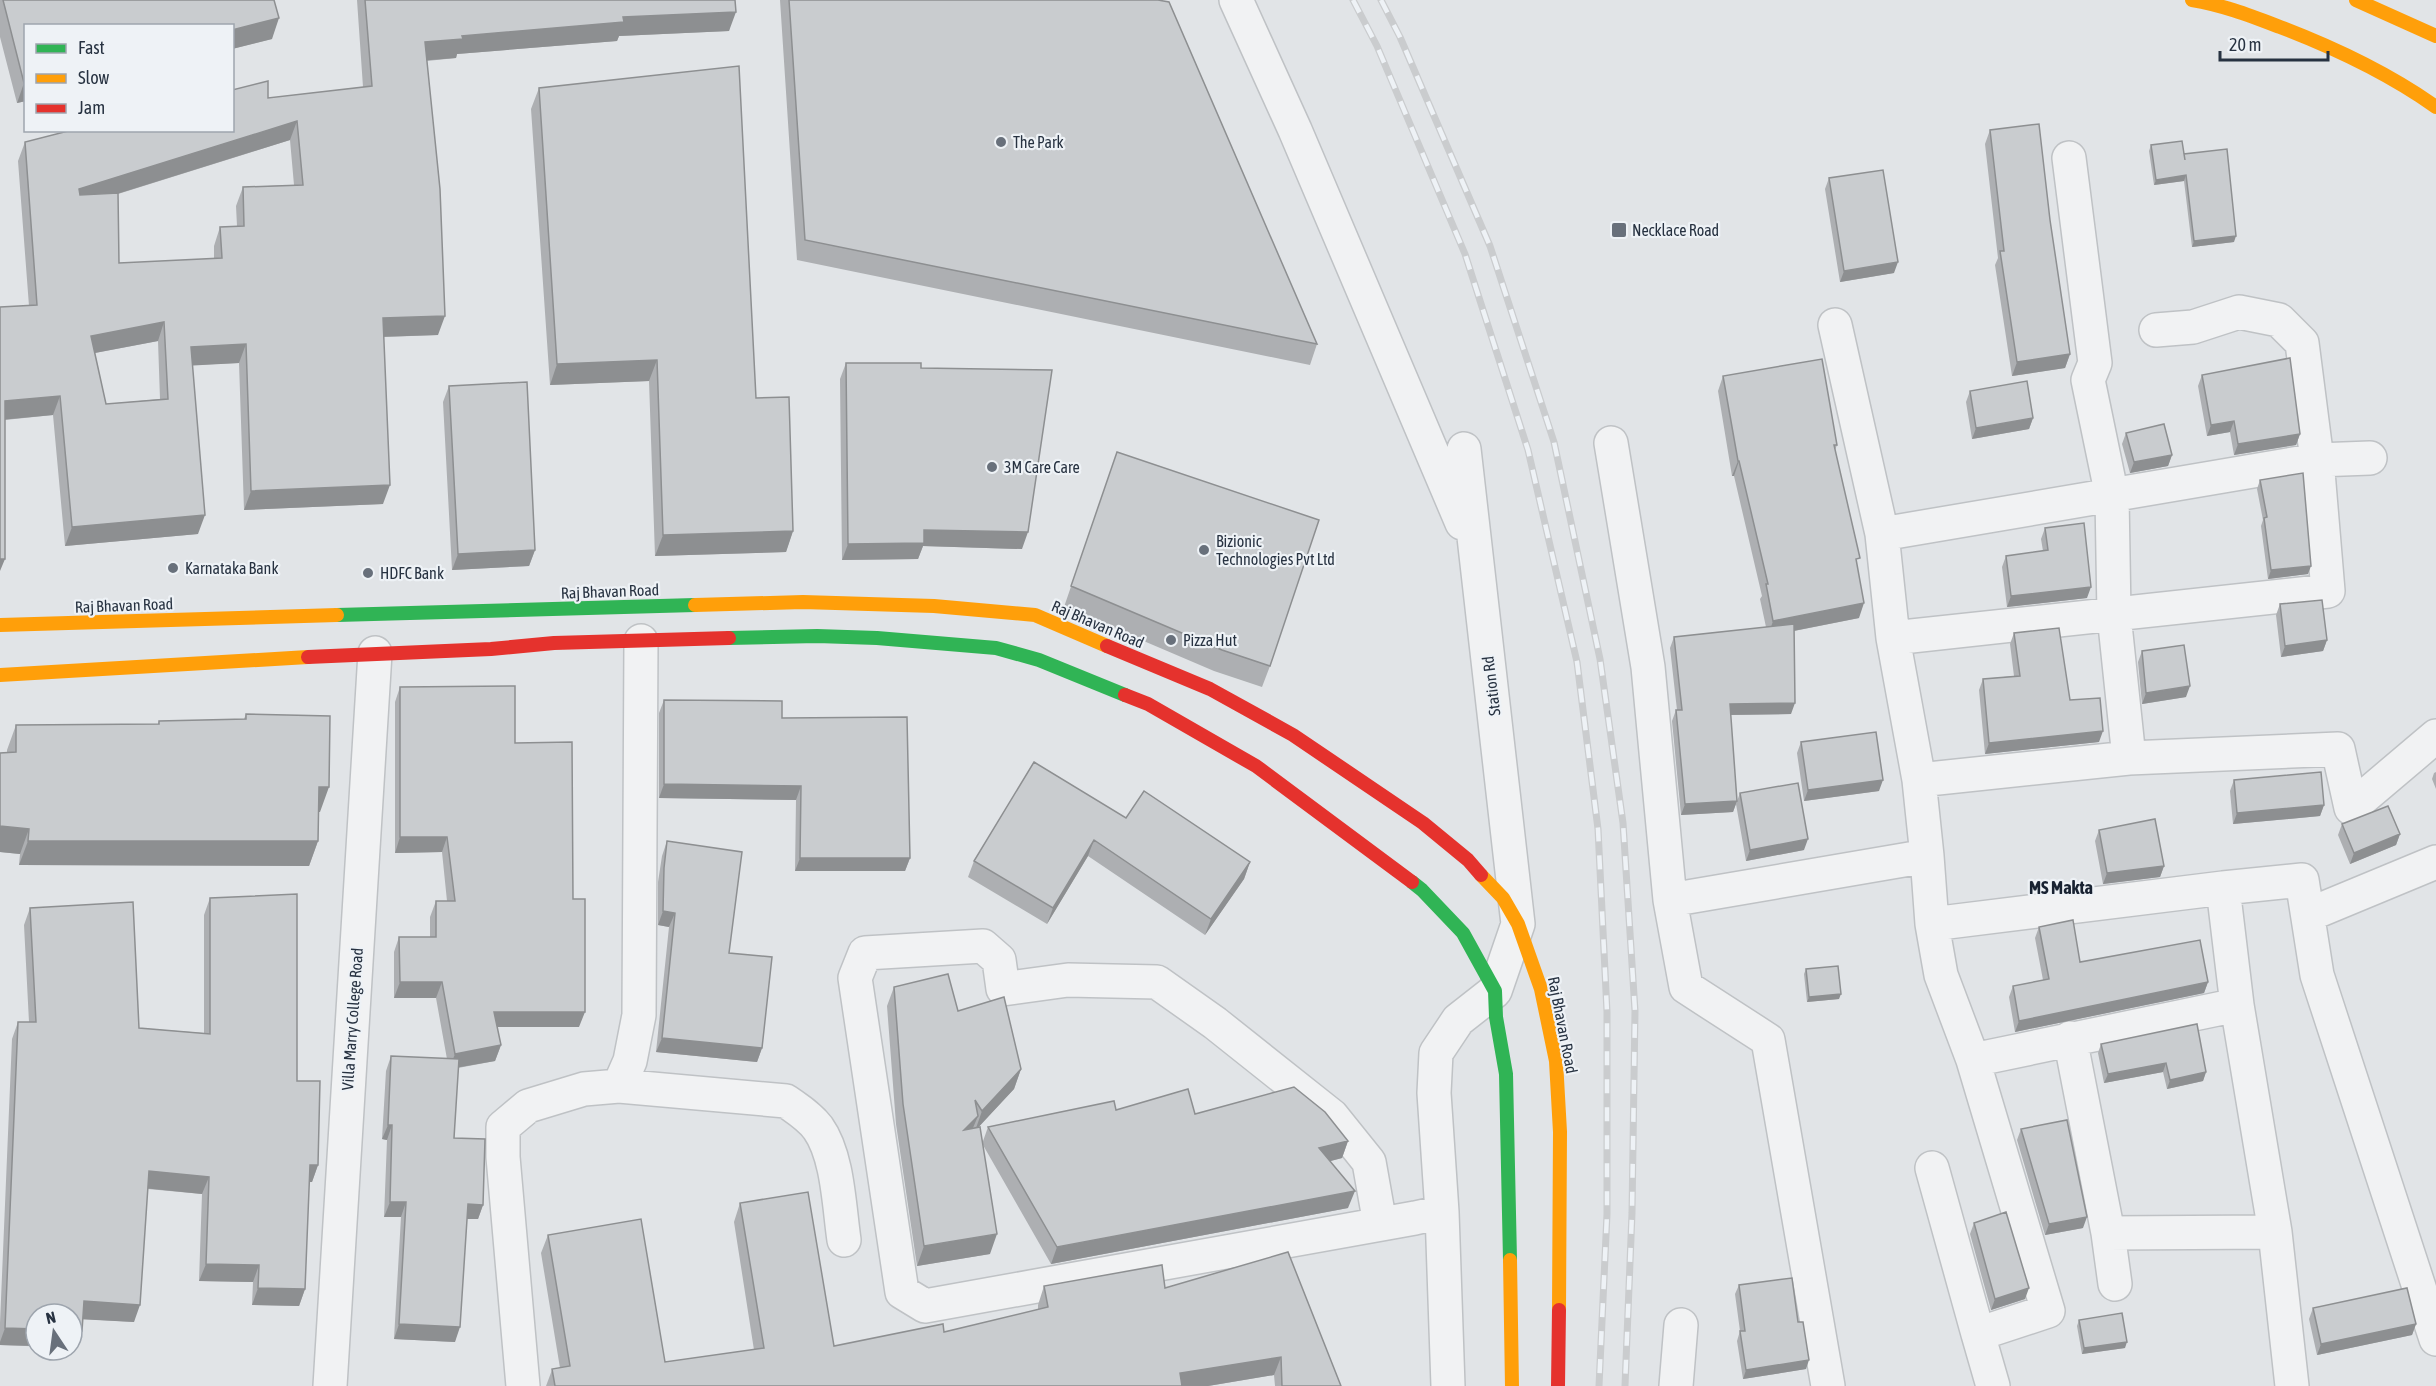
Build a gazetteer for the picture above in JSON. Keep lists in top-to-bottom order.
{
  "streets": {
    "main road": ["Raj Bhavan Road"],
    "street": ["Station Rd", "Villa Marry College Road"]
  },
  "crossings": [
    ["Raj Bhavan Road", "Station Rd"]
  ],
  "districts": ["MS Makta"],
  "places": {
    "other": [
      "The Park",
      "3M Care Care",
      "Bizionic Technologies Pvt Ltd",
      "Karnataka Bank",
      "HDFC Bank",
      "Pizza Hut"
    ],
    "transit": ["Necklace Road"]
  },
  "legend": ["Fast", "Slow", "Jam"],
  "scale_bar": "20 m",
  "north": "top"
}
